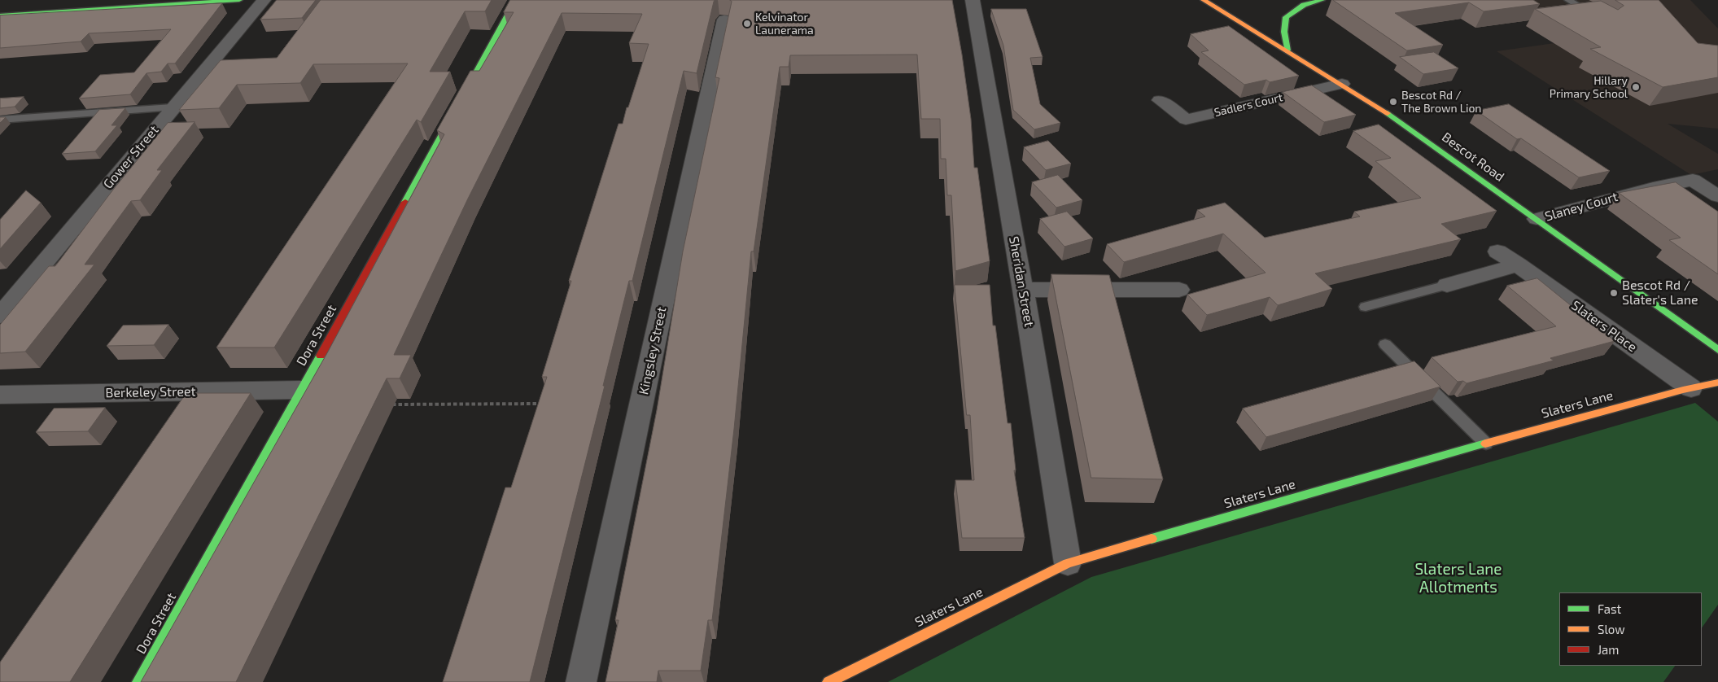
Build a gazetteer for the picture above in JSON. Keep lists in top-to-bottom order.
{
  "streets": {
    "main road": ["Bescot Road", "Dora Street", "Slaters Lane"],
    "street": [
      "Sadlers Court",
      "Gower Street",
      "Slaney Court",
      "Sheridan Street",
      "Slaters Place",
      "Kingsley Street",
      "Berkeley Street"
    ]
  },
  "crossings": [
    ["Sadlers Court", "Bescot Road"],
    ["Bescot Road", "Slaney Court"],
    ["Sheridan Street", "Slaters Lane"],
    ["Slaters Place", "Slaters Lane"],
    ["Dora Street", "Berkeley Street"]
  ],
  "parks": ["Slaters Lane Allotments"],
  "places": [
    "Kelvinator Launerama",
    "Hillary Primary School",
    "Bescot Rd / The Brown Lion",
    "Bescot Rd / Slater's Lane"
  ],
  "legend": ["Fast", "Slow", "Jam"]
}
